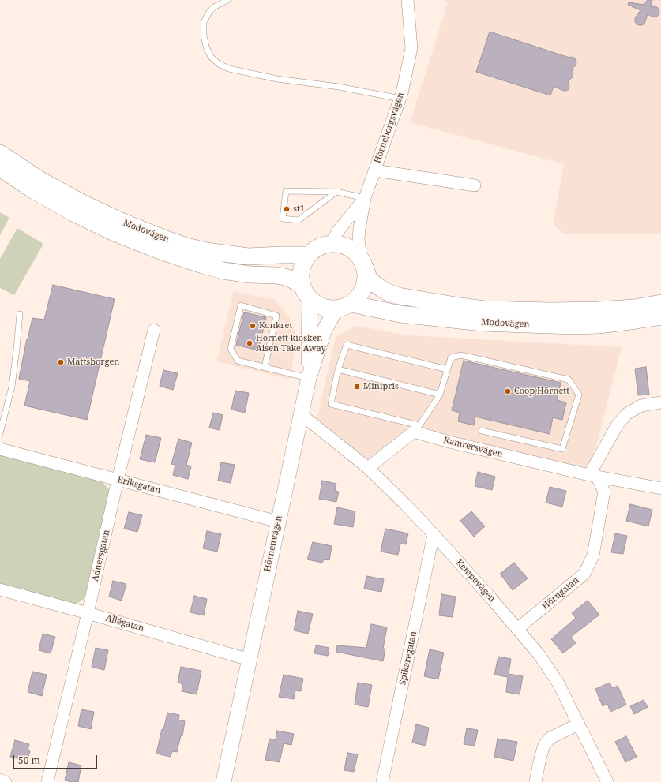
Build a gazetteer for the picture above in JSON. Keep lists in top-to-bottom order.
{
  "streets": {
    "main road": ["Modovägen"],
    "street": [
      "Hörneborgsvägen",
      "Kamrersvägen",
      "Eriksgatan",
      "Hörnettvägen",
      "Adnersgatan",
      "Kempevägen",
      "Hörngatan",
      "Allégatan",
      "Spikaregatan"
    ]
  },
  "crossings": [
    ["Hörneborgsvägen", "Modovägen"],
    ["Hörneborgsvägen", "Hörnettvägen"],
    ["Modovägen", "Hörnettvägen"],
    ["Kamrersvägen", "Hörngatan"],
    ["Eriksgatan", "Hörnettvägen"],
    ["Eriksgatan", "Adnersgatan"],
    ["Hörnettvägen", "Kempevägen"],
    ["Hörnettvägen", "Allégatan"],
    ["Adnersgatan", "Allégatan"],
    ["Kempevägen", "Hörngatan"],
    ["Kempevägen", "Spikaregatan"]
  ],
  "places": [
    "st1",
    "Konkret",
    "Hörnett kiosken Aisen Take Away",
    "Mattsborgen",
    "Minipris",
    "Coop Hörnett"
  ],
  "scale_bar": "50 m"
}
